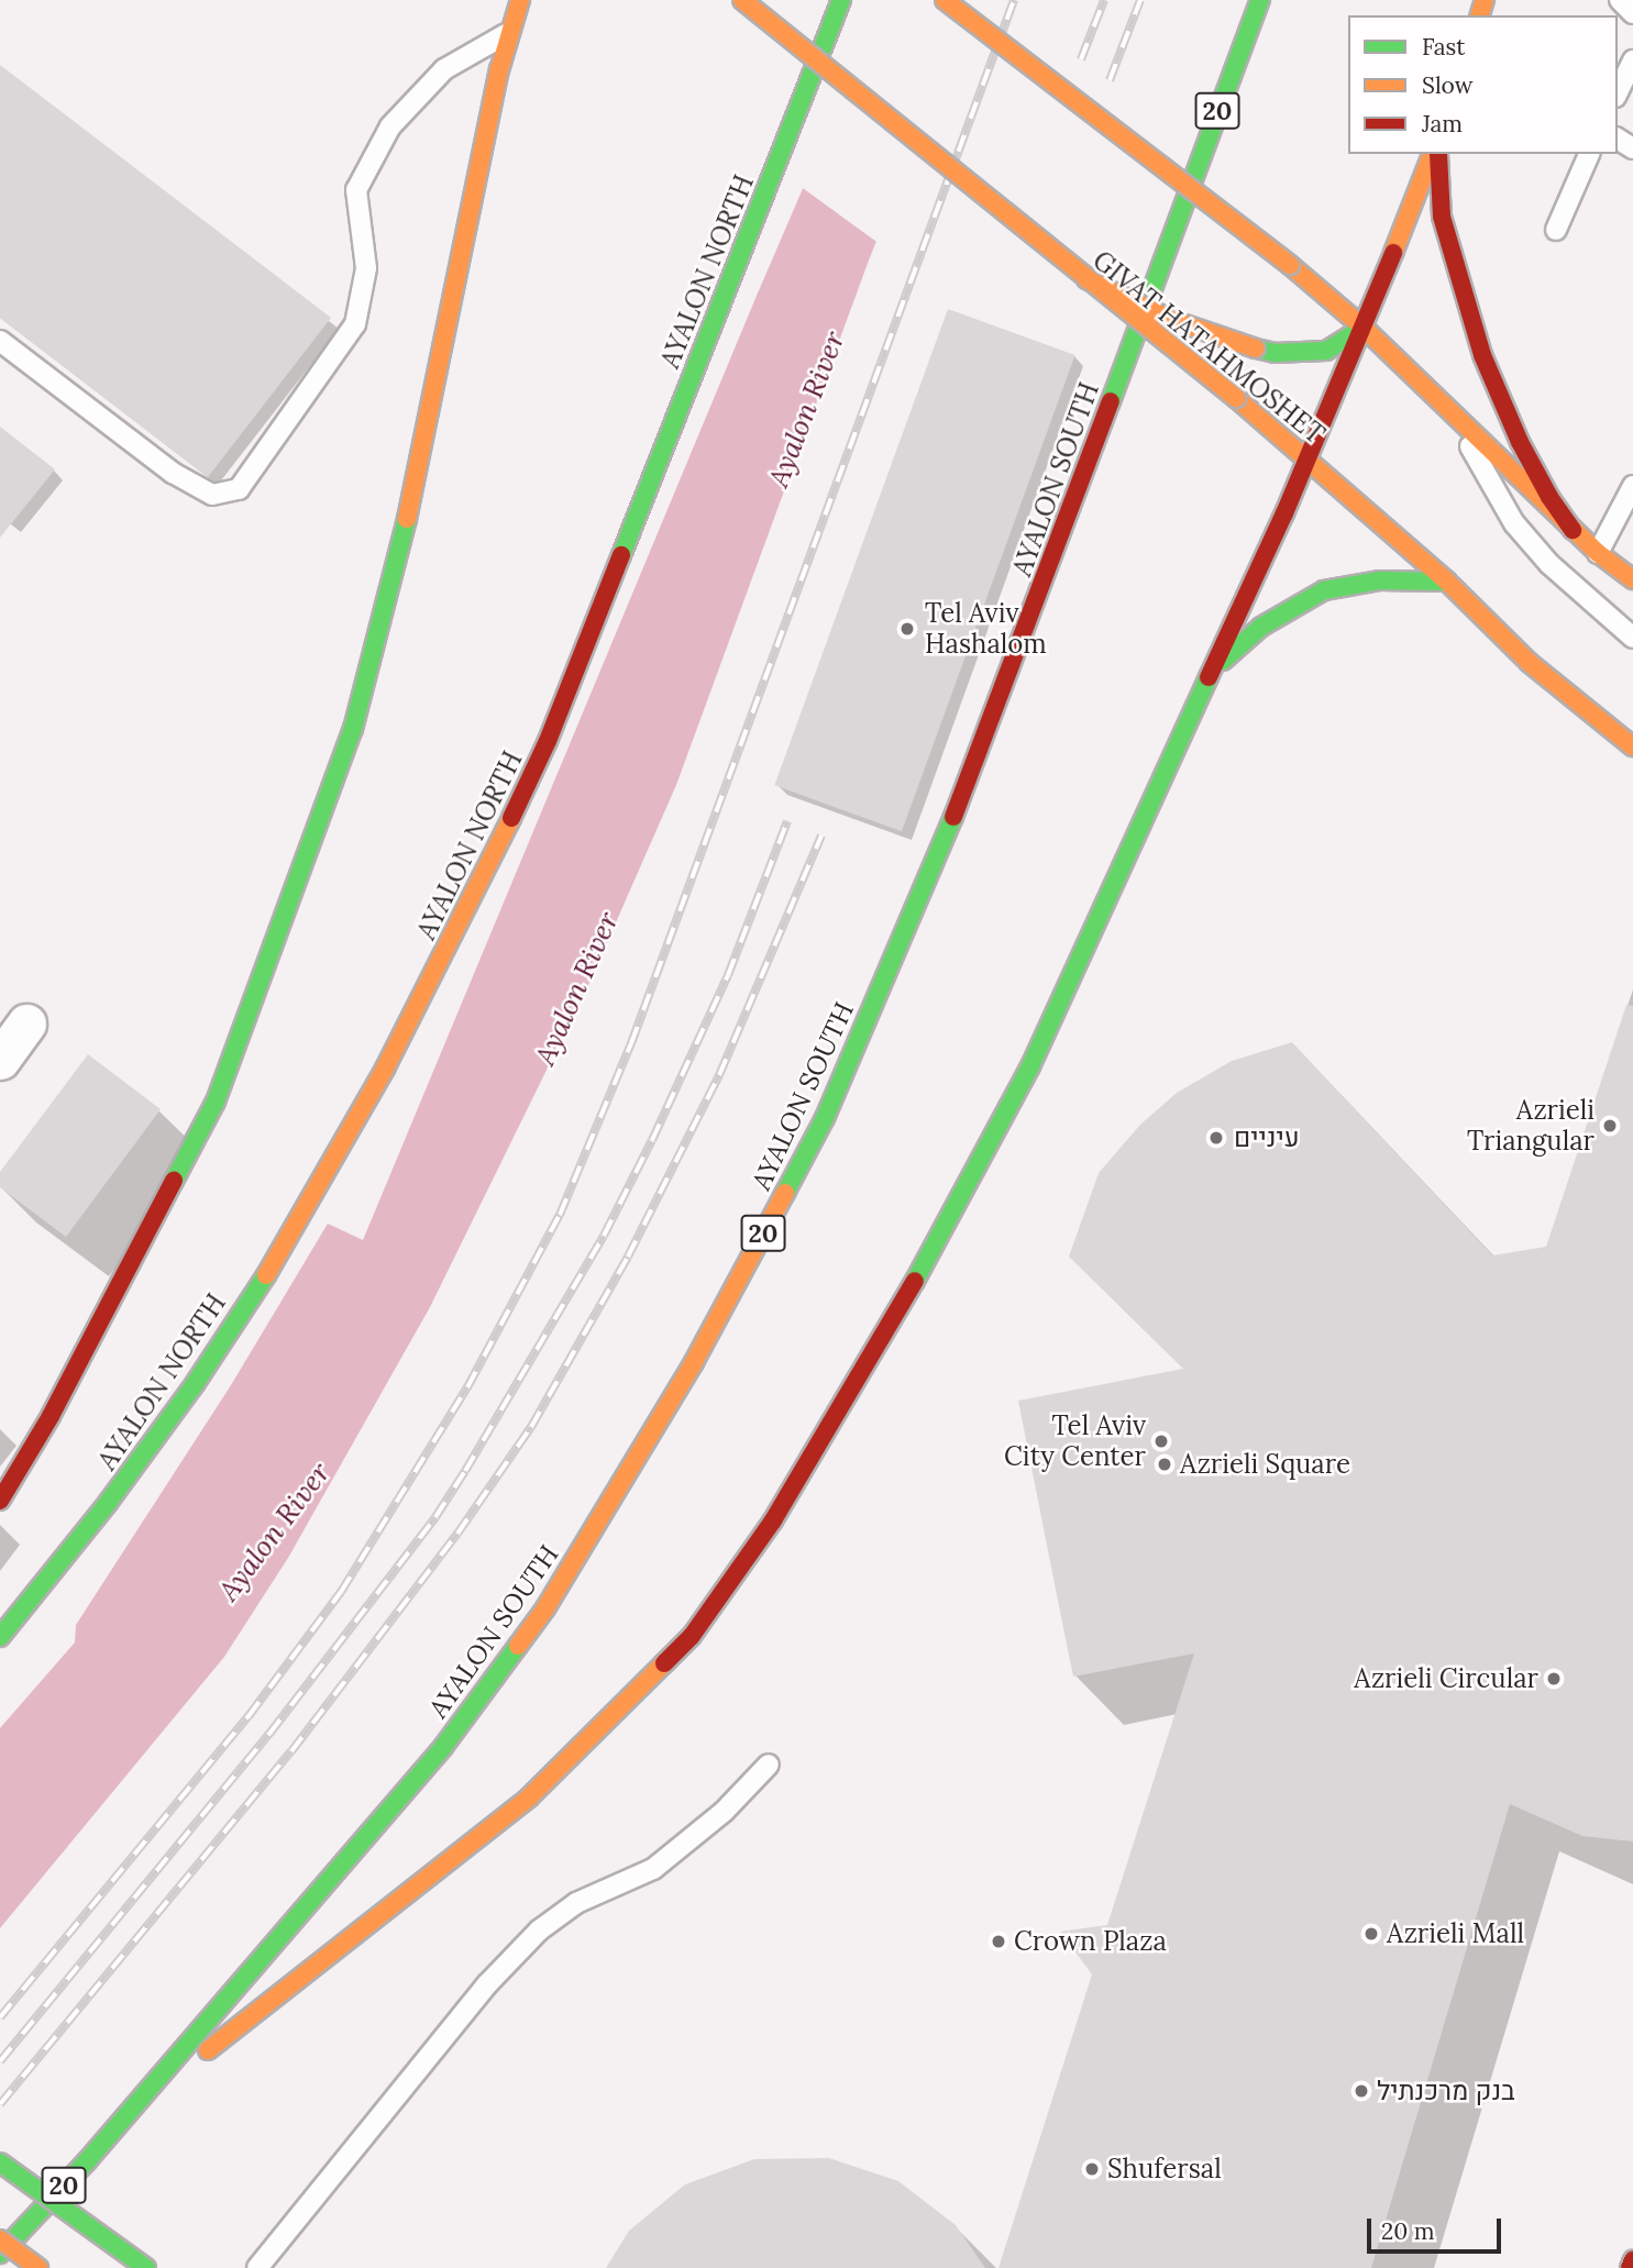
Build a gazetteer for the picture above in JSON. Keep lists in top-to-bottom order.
{
  "streets": {
    "main road": [
      "20",
      "AYALON NORTH",
      "GIVAT HATAHMOSHET",
      "AYALON SOUTH"
    ]
  },
  "water": ["Ayalon River"],
  "places": [
    "Tel Aviv Hashalom",
    "Azrieli Triangular",
    "עיניים",
    "Tel Aviv City Center",
    "Azrieli Square",
    "Azrieli Circular",
    "Azrieli Mall",
    "Crown Plaza",
    "בנק מרכנתיל",
    "Shufersal"
  ],
  "legend": ["Fast", "Slow", "Jam"],
  "scale_bar": "20 m"
}
